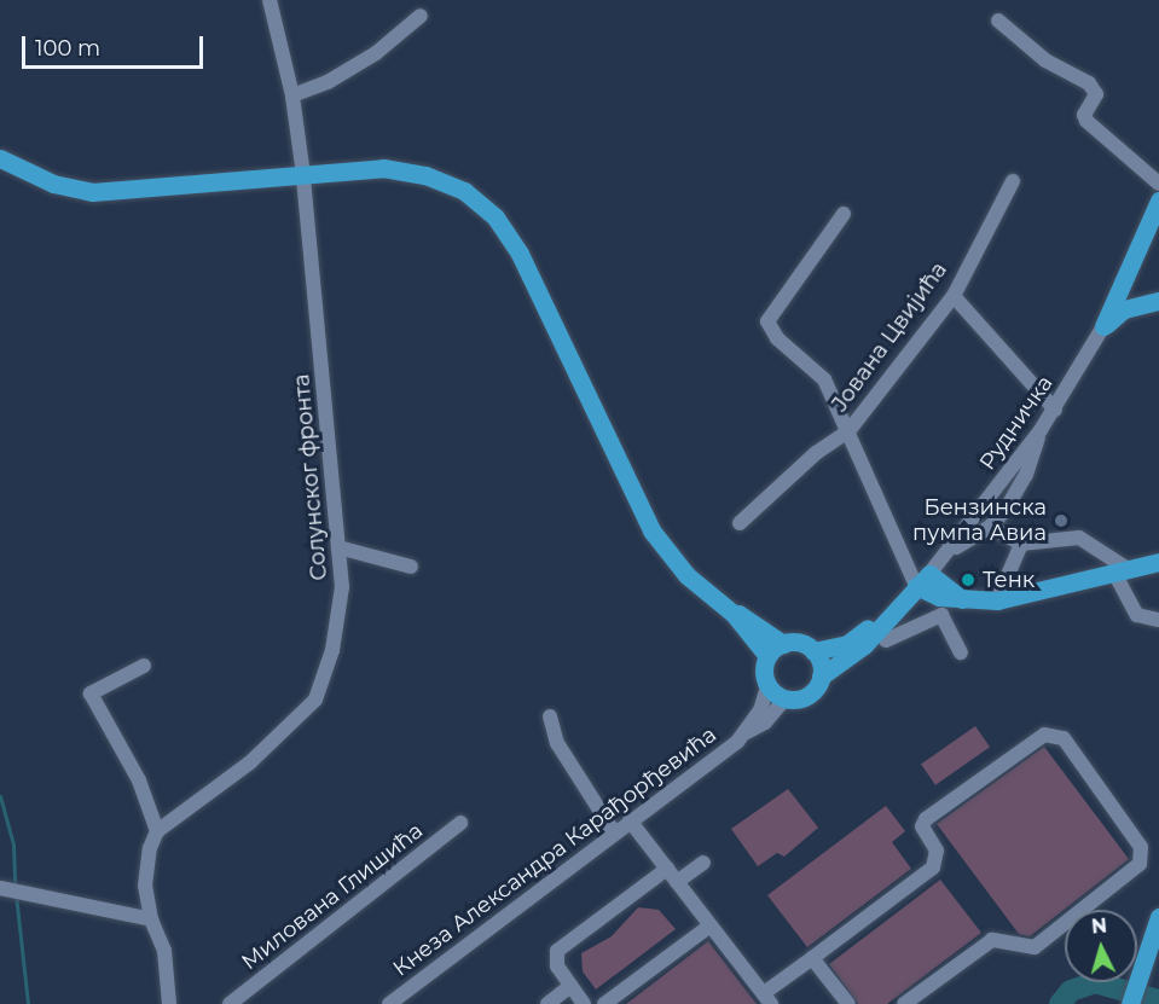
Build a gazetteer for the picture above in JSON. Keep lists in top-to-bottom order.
{
  "streets": {
    "street": [
      "Јована Цвијића",
      "Рудничка",
      "Солунског фронта",
      "Кнеза Александра Карађорђевића",
      "Милована Глишића"
    ]
  },
  "places": ["Бензинска пумпа Авиа", "Тенк"],
  "scale_bar": "100 m",
  "north": "top"
}
